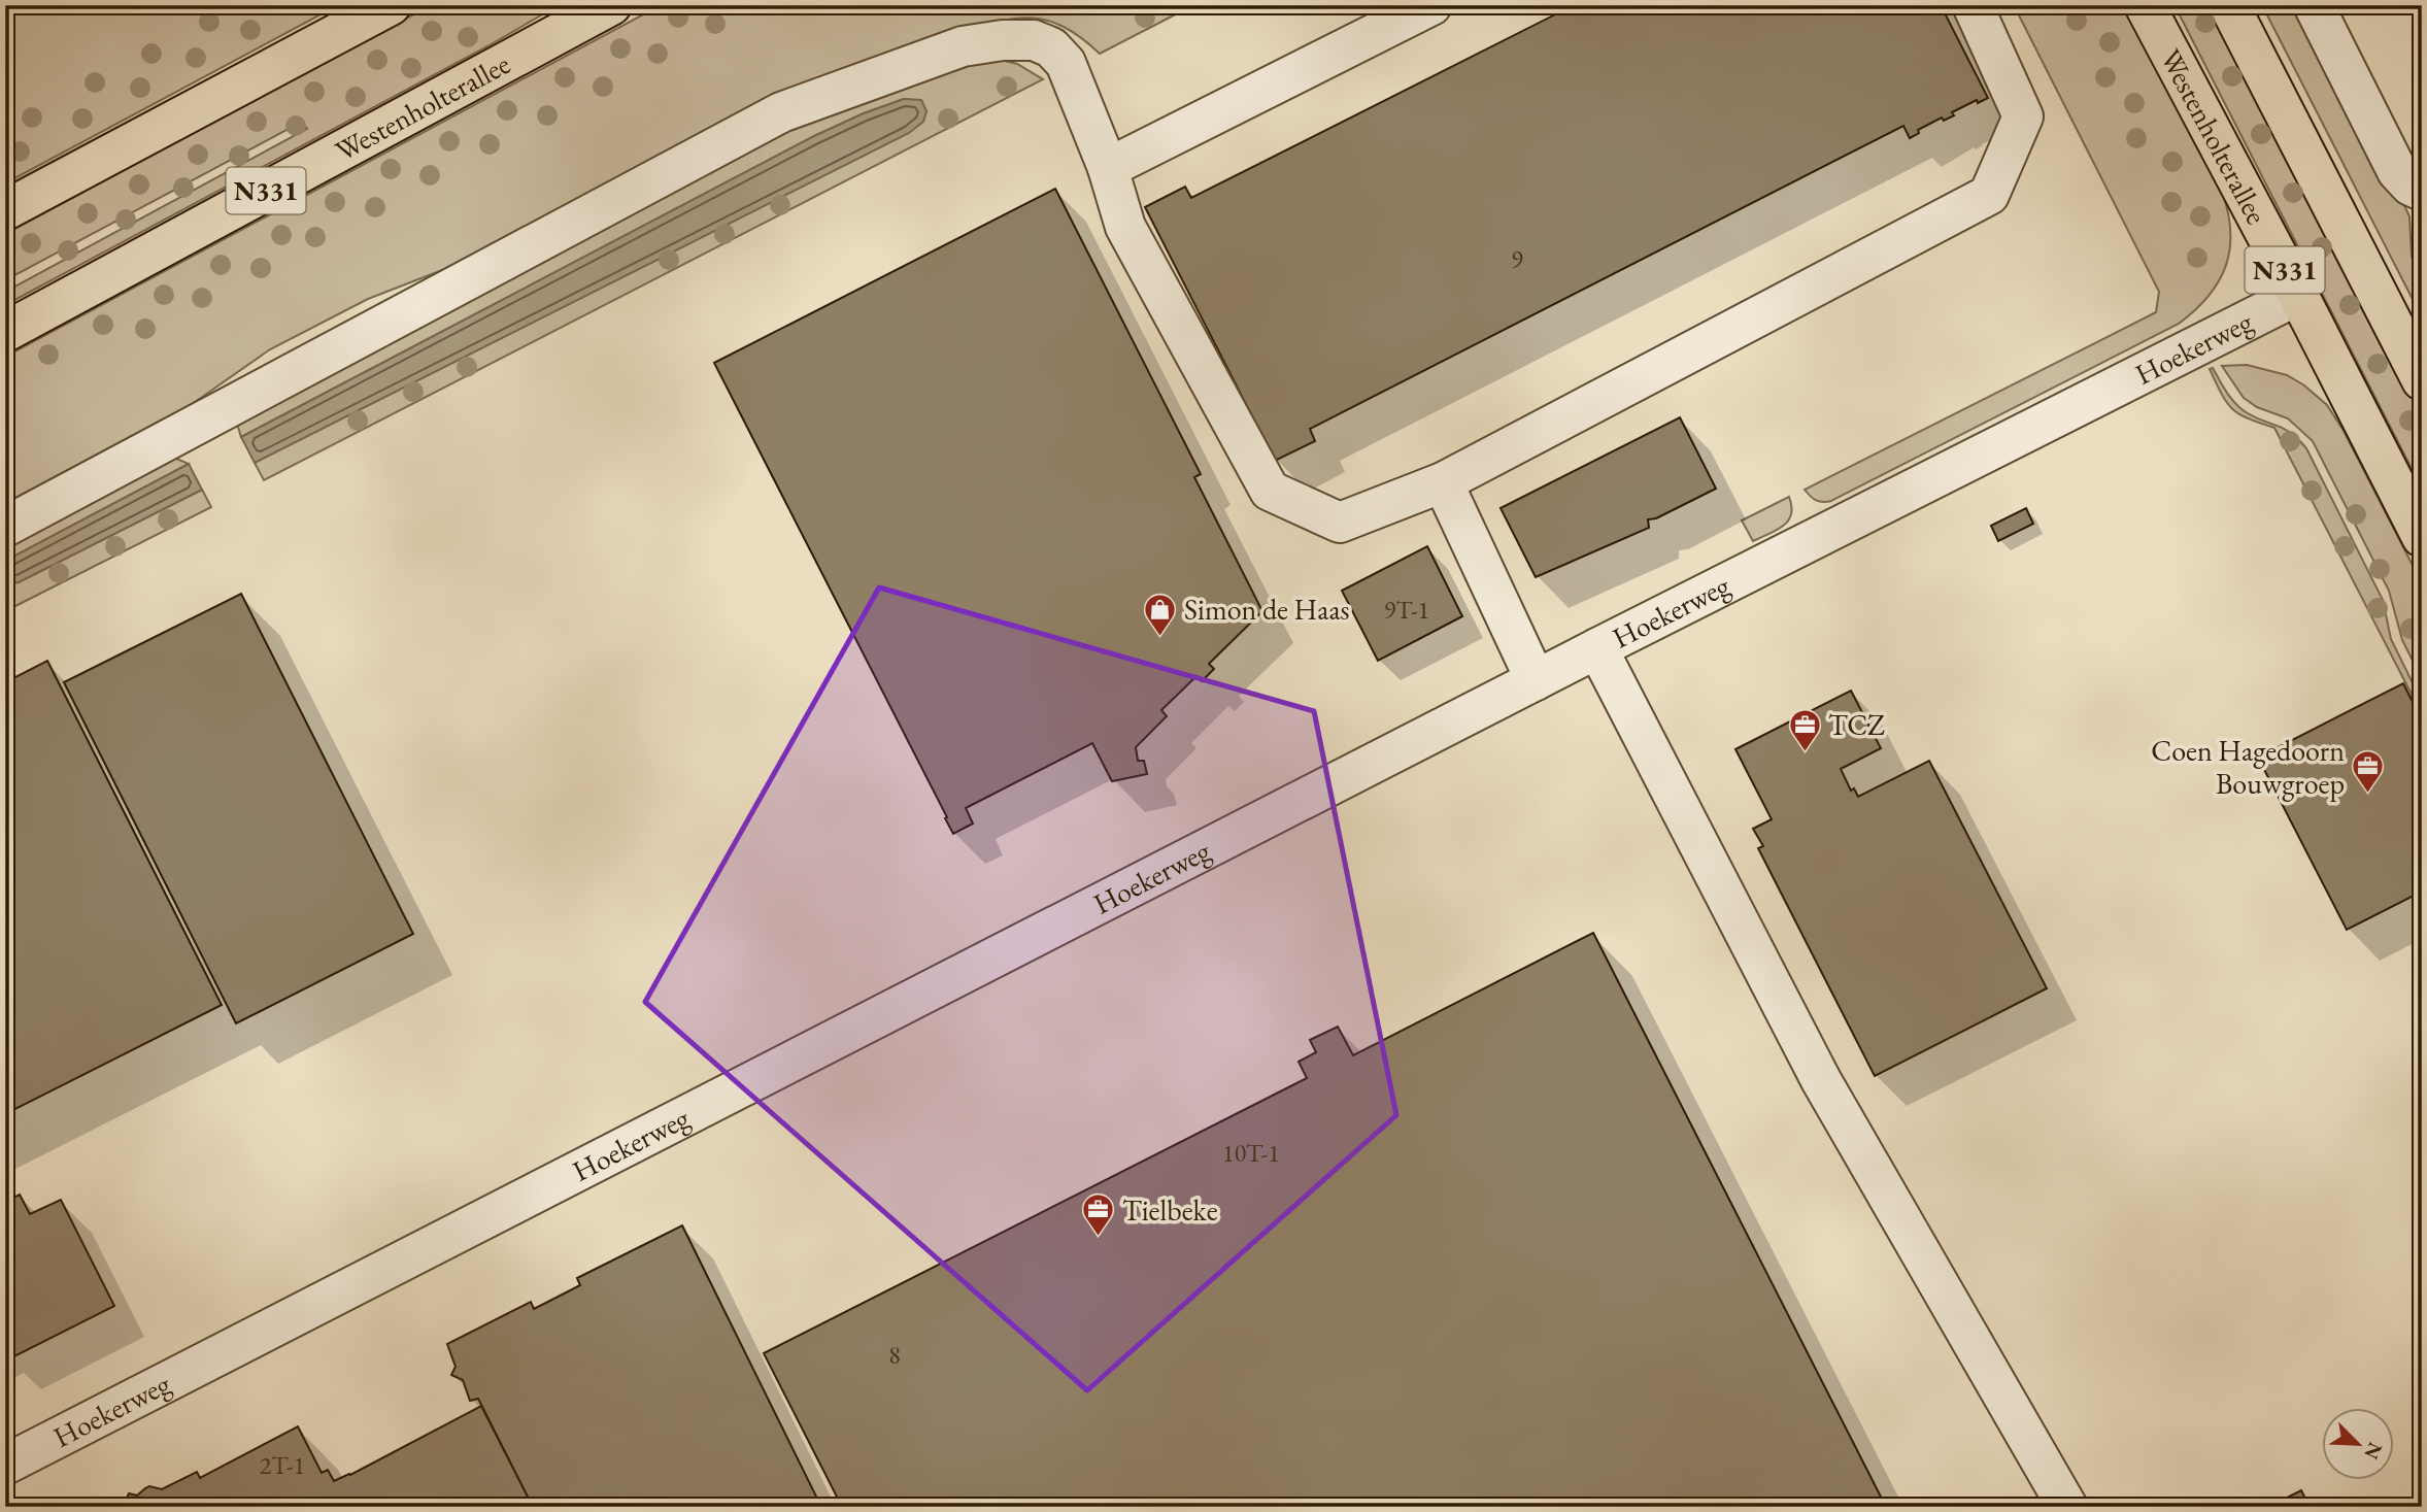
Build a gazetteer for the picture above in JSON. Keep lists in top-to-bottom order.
{
  "streets": {
    "main road": ["Westenholterallee", "N331"],
    "street": ["Hoekerweg"]
  },
  "crossings": [
    ["Westenholterallee", "Hoekerweg"]
  ],
  "places": {
    "shop": ["Simon de Haas"],
    "office": ["TCZ", "Coen Hagedoorn Bouwgroep", "Tielbeke"]
  },
  "house_numbers": [
    "9",
    "9T-1",
    "10T-1",
    "8",
    "2T-1"
  ],
  "north": "bottom right"
}
